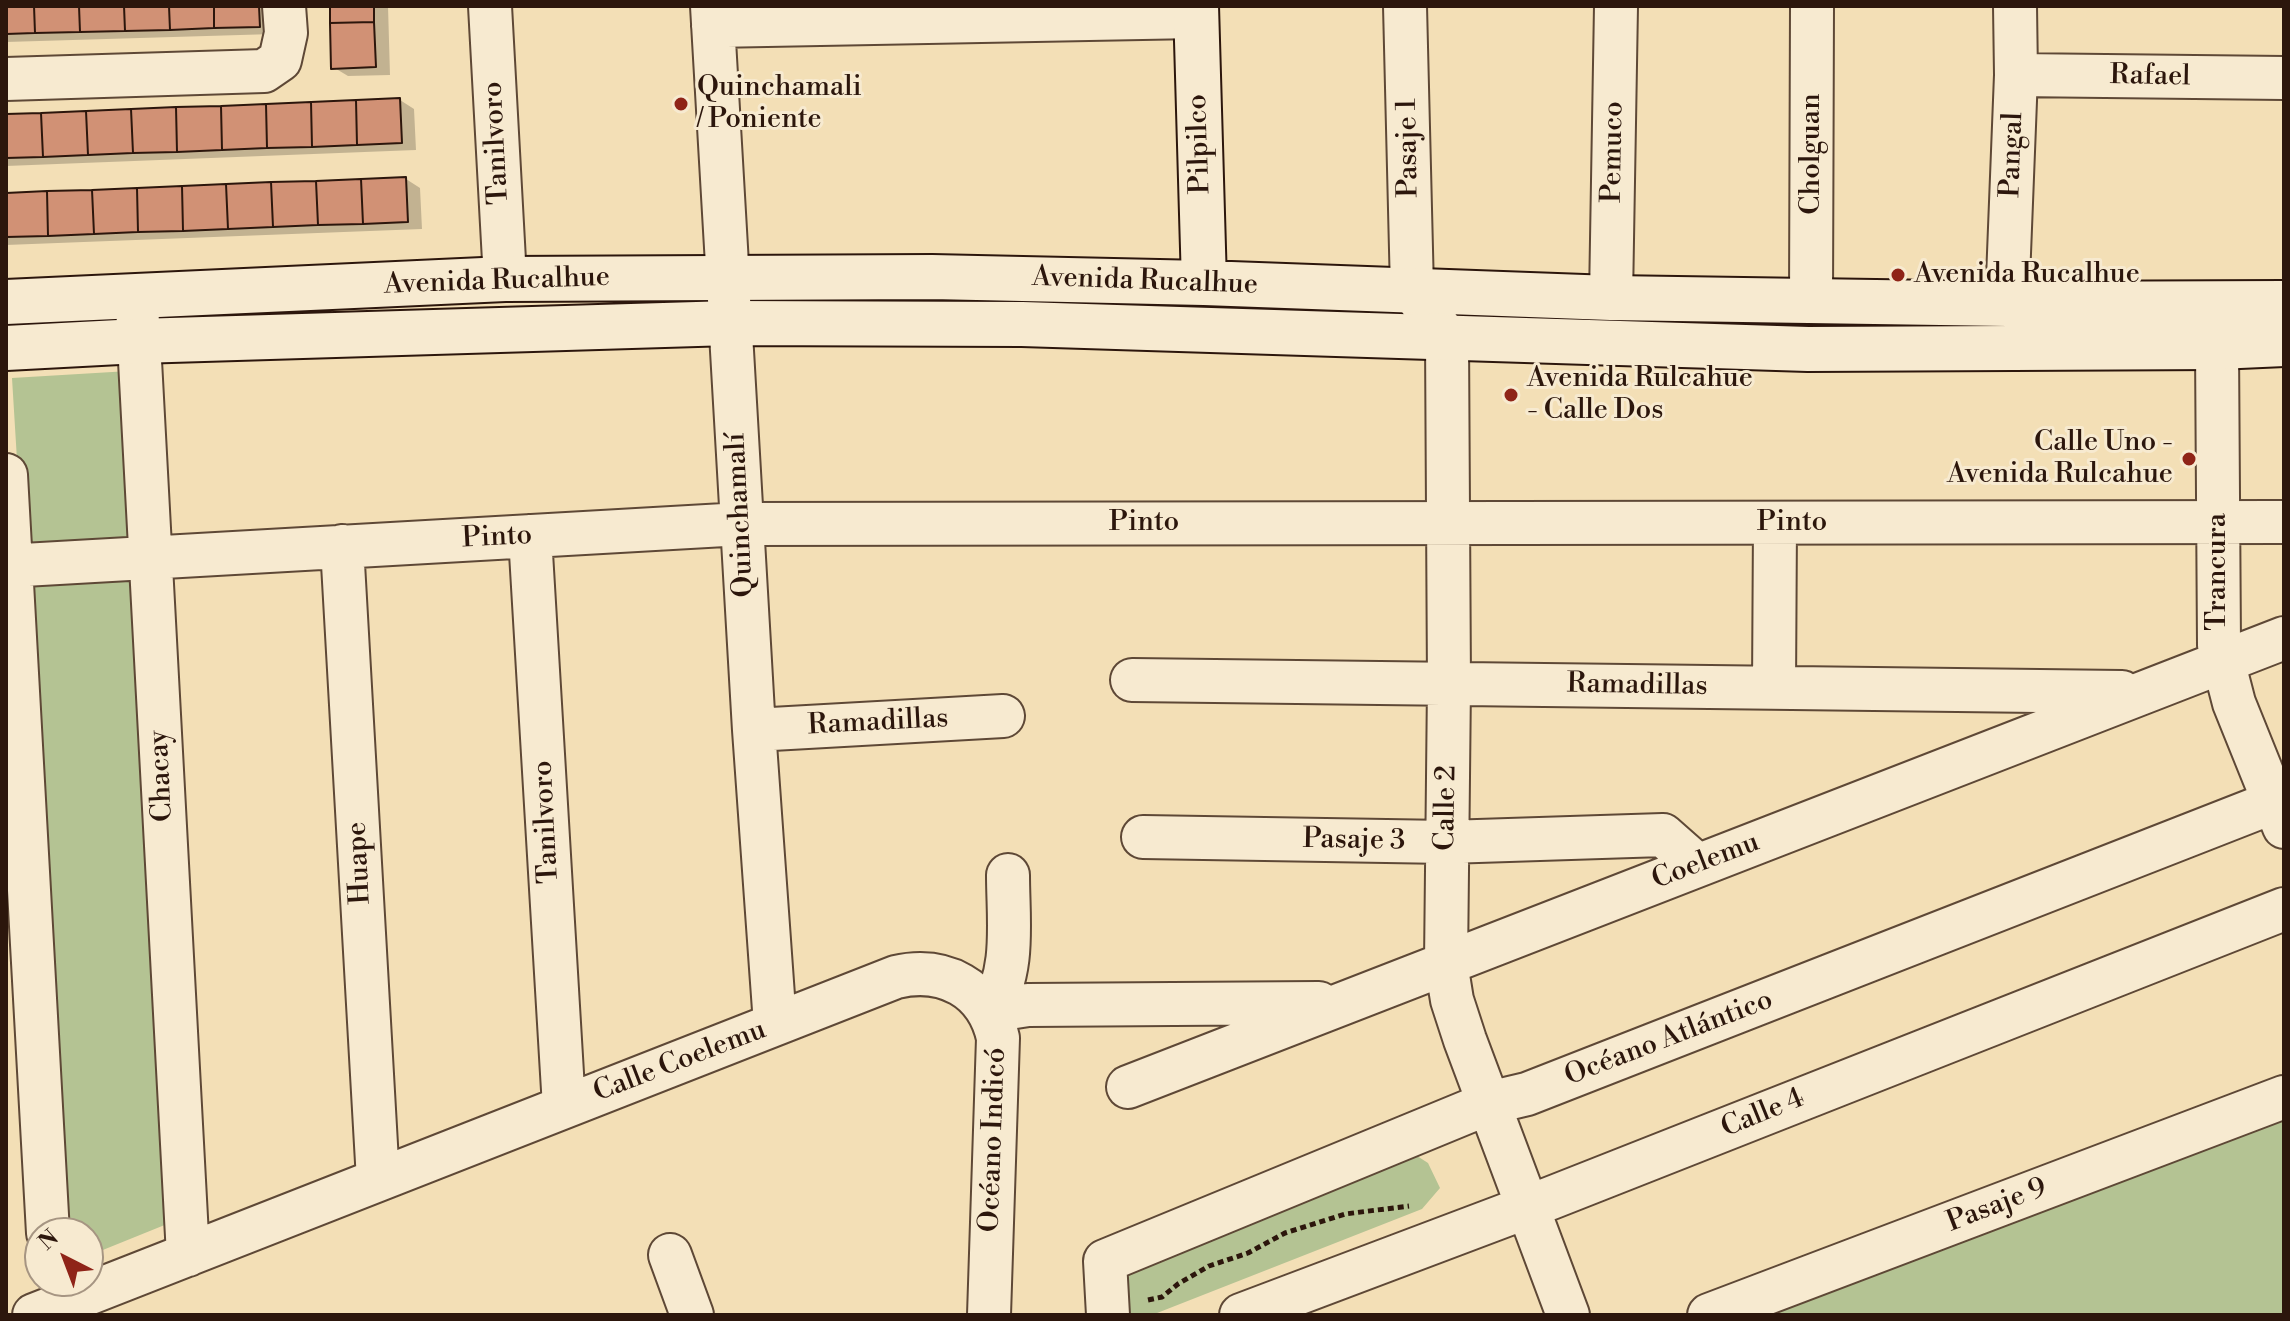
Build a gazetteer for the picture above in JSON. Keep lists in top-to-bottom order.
{
  "streets": {
    "street": [
      "Rafael",
      "Tanilvoro",
      "Pilpilco",
      "Pasaje 1",
      "Pemuco",
      "Cholguan",
      "Pangal",
      "Avenida Rucalhue",
      "Quinchamalí",
      "Pinto",
      "Trancura",
      "Ramadillas",
      "Chacay",
      "Calle 2",
      "Pasaje 3",
      "Coelemu",
      "Huape",
      "Océano Atlántico",
      "Calle Coelemu",
      "Calle 4",
      "Océano Indicó",
      "Pasaje 9"
    ]
  },
  "crossings": [
    ["Rafael", "Pangal"],
    ["Tanilvoro", "Avenida Rucalhue"],
    ["Tanilvoro", "Pinto"],
    ["Tanilvoro", "Calle Coelemu"],
    ["Pilpilco", "Avenida Rucalhue"],
    ["Pasaje 1", "Avenida Rucalhue"],
    ["Pemuco", "Avenida Rucalhue"],
    ["Cholguan", "Avenida Rucalhue"],
    ["Pangal", "Avenida Rucalhue"],
    ["Avenida Rucalhue", "Quinchamalí"],
    ["Avenida Rucalhue", "Trancura"],
    ["Avenida Rucalhue", "Chacay"],
    ["Avenida Rucalhue", "Calle 2"],
    ["Quinchamalí", "Pinto"],
    ["Quinchamalí", "Ramadillas"],
    ["Quinchamalí", "Calle Coelemu"],
    ["Pinto", "Trancura"],
    ["Pinto", "Chacay"],
    ["Pinto", "Calle 2"],
    ["Pinto", "Huape"],
    ["Trancura", "Coelemu"],
    ["Trancura", "Océano Atlántico"],
    ["Ramadillas", "Calle 2"],
    ["Ramadillas", "Coelemu"],
    ["Chacay", "Calle Coelemu"],
    ["Calle 2", "Pasaje 3"],
    ["Calle 2", "Coelemu"],
    ["Calle 2", "Océano Atlántico"],
    ["Calle 2", "Calle 4"],
    ["Pasaje 3", "Coelemu"],
    ["Huape", "Calle Coelemu"],
    ["Calle Coelemu", "Océano Indicó"]
  ],
  "places": [
    "Quinchamali / Poniente",
    "Avenida Rucalhue",
    "Avenida Rulcahue - Calle Dos",
    "Calle Uno - Avenida Rulcahue"
  ],
  "north": "top left"
}
